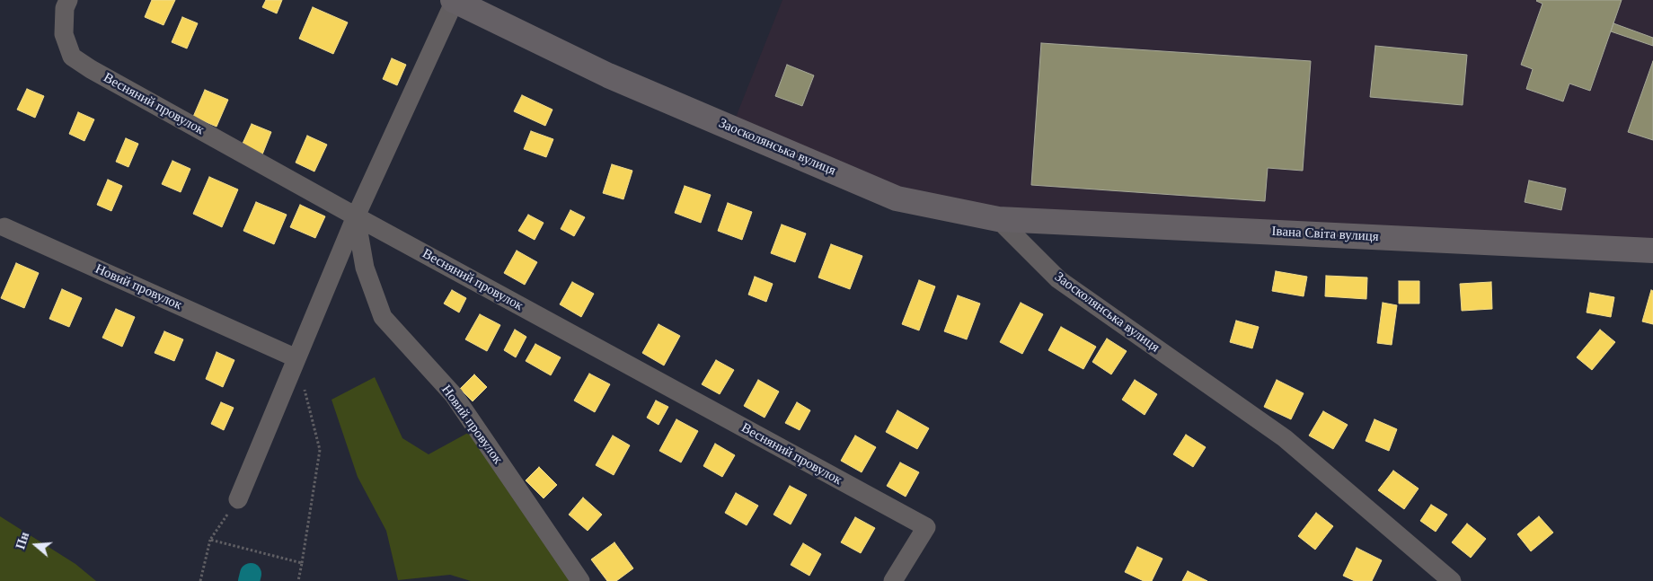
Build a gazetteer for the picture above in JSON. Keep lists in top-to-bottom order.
{
  "streets": {
    "street": [
      "Весняний провулок",
      "Заосколянська вулиця",
      "Івана Світа вулиця",
      "Новий провулок"
    ]
  },
  "crossings": [
    ["Весняний провулок", "Новий провулок"],
    ["Заосколянська вулиця", "Івана Світа вулиця"]
  ],
  "north": "left"
}
